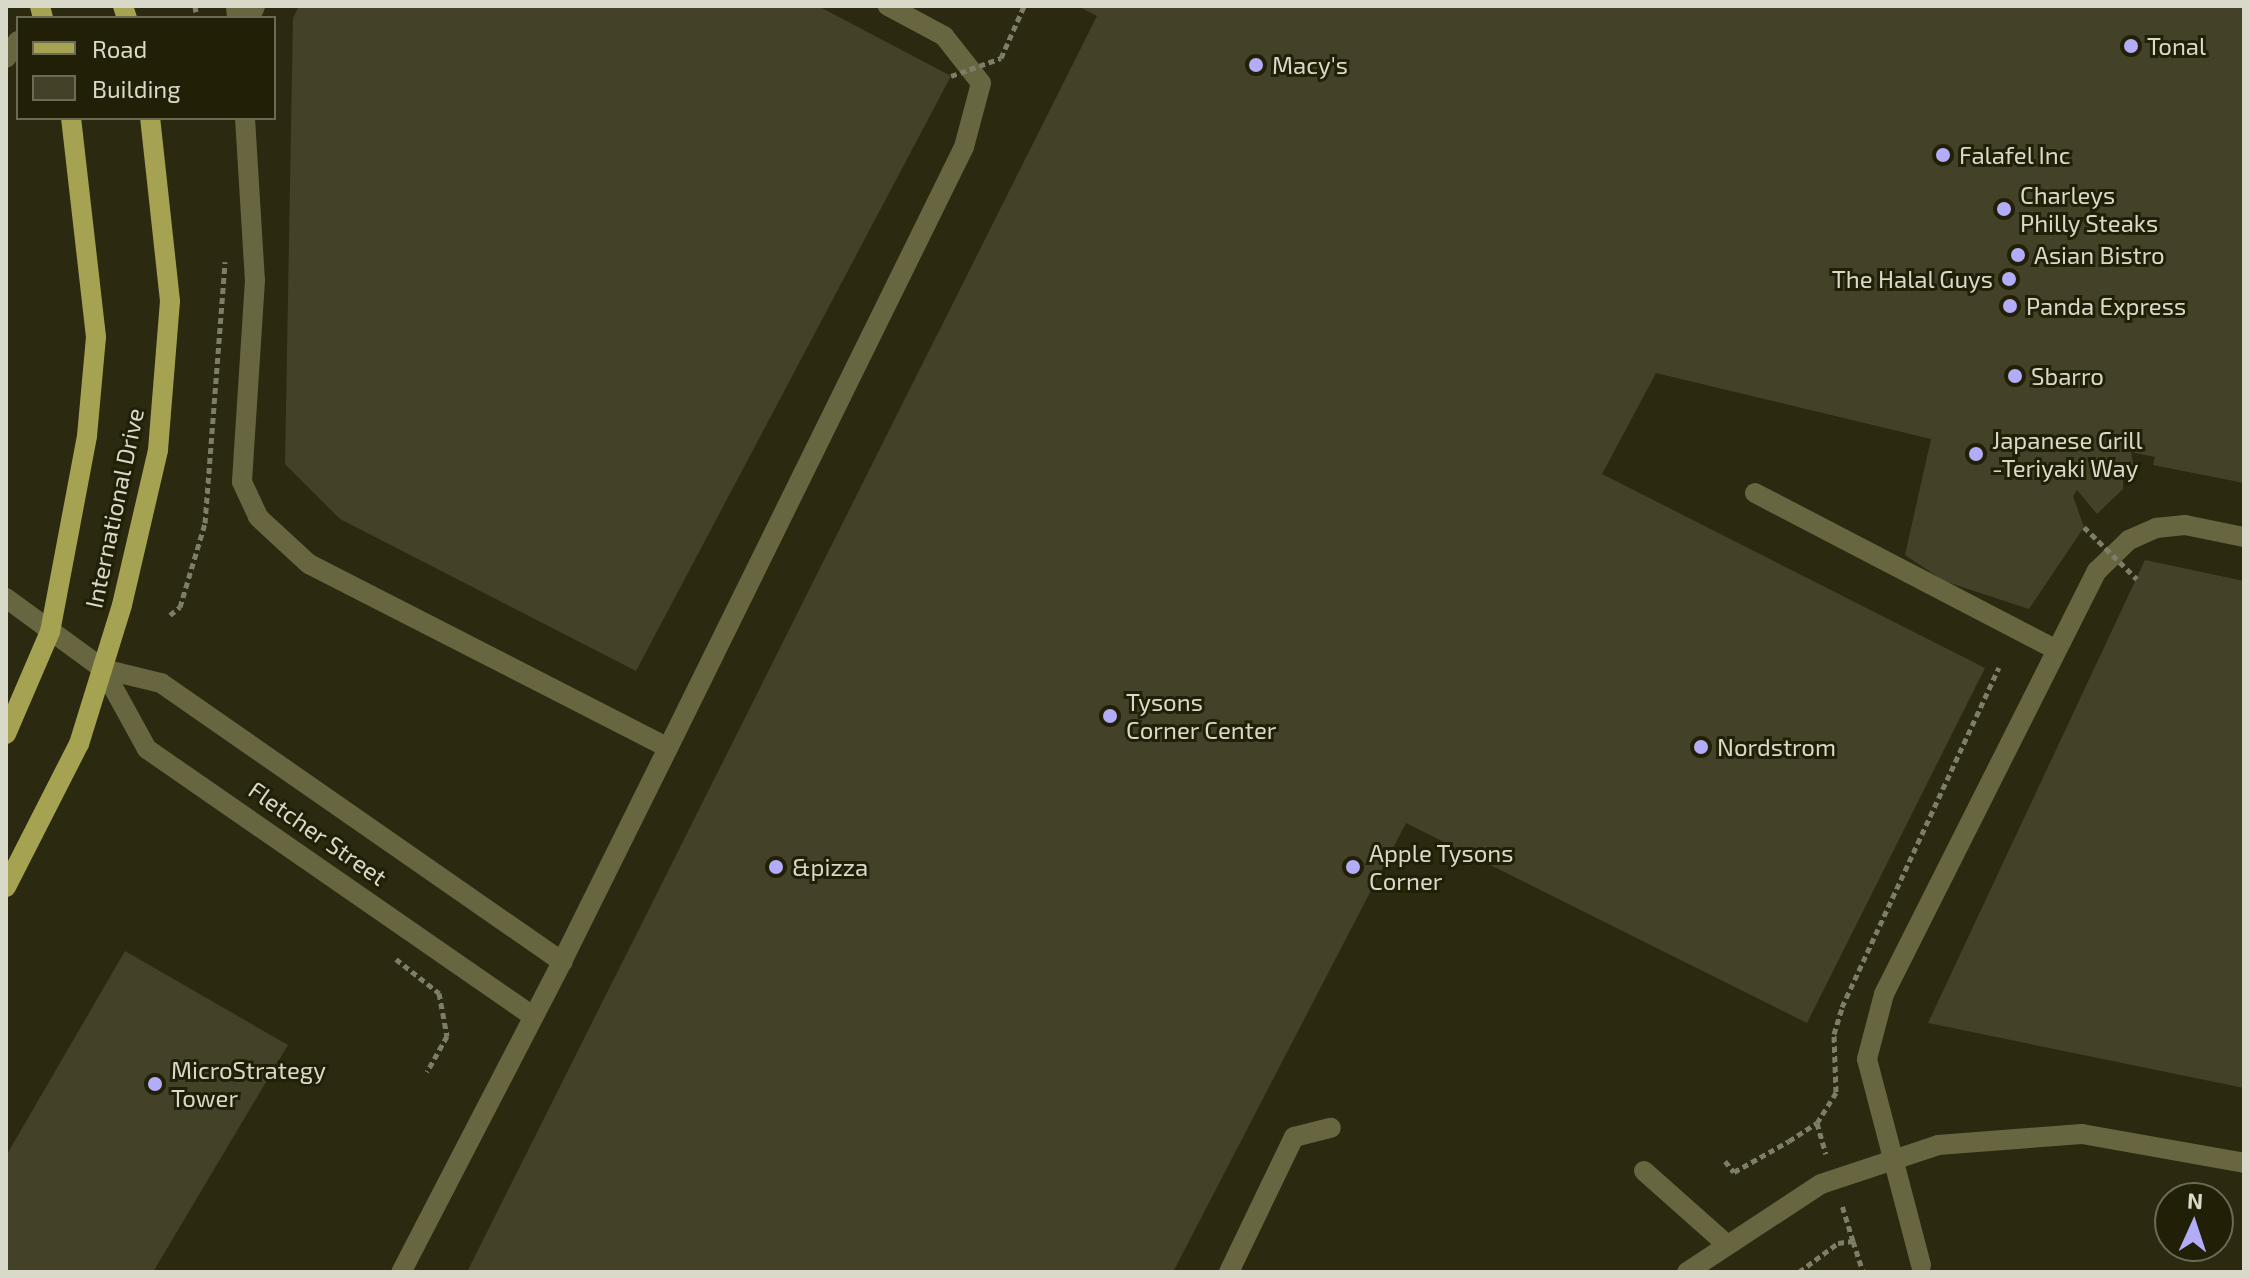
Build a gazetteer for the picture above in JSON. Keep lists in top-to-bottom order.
{
  "streets": {
    "main road": ["International Drive"],
    "street": ["Fletcher Street"]
  },
  "crossings": [
    ["International Drive", "Fletcher Street"]
  ],
  "places": [
    "Tonal",
    "Macy's",
    "Falafel Inc",
    "Charleys Philly Steaks",
    "Asian Bistro",
    "The Halal Guys",
    "Panda Express",
    "Sbarro",
    "Japanese Grill -Teriyaki Way",
    "Tysons Corner Center",
    "Nordstrom",
    "&pizza",
    "Apple Tysons Corner",
    "MicroStrategy Tower"
  ],
  "legend": ["Road", "Building"],
  "north": "top"
}
